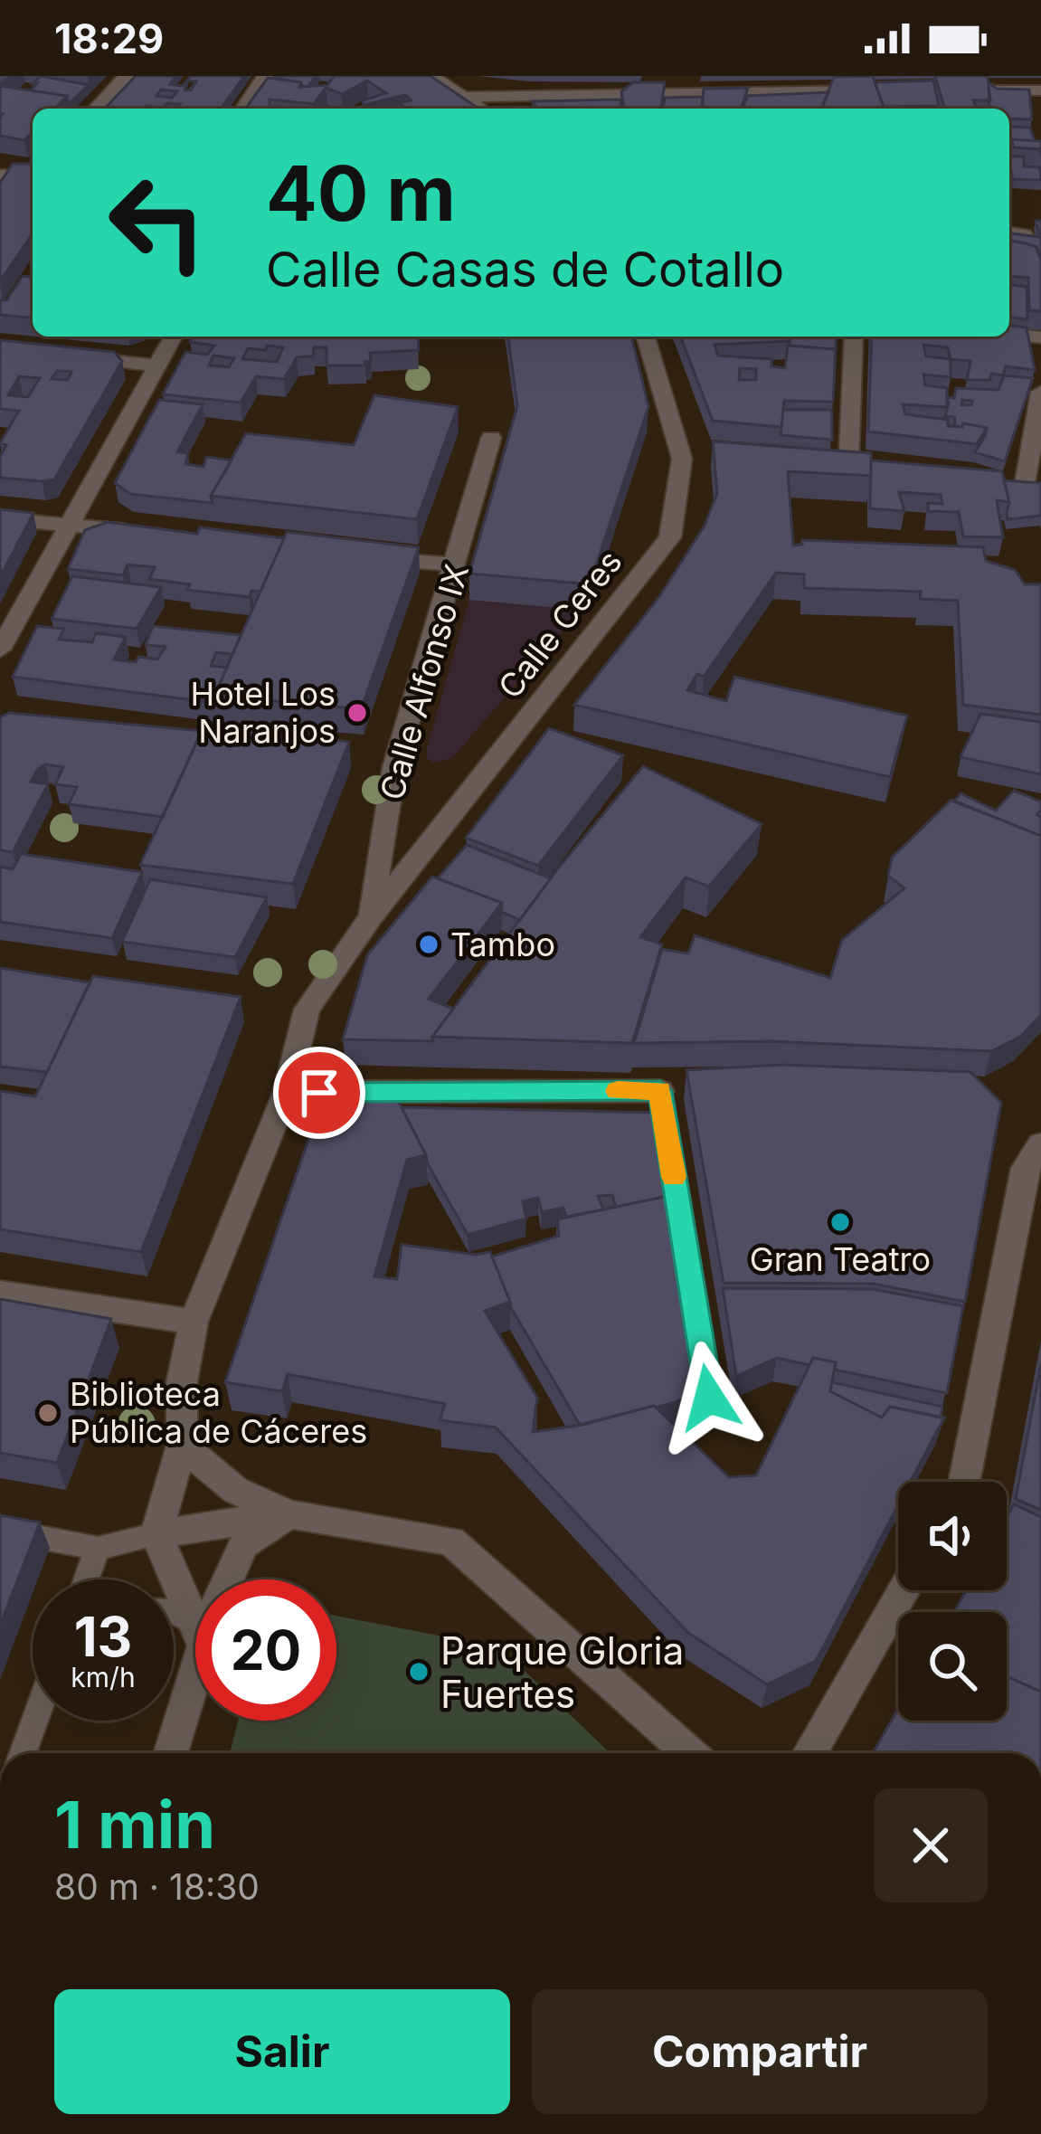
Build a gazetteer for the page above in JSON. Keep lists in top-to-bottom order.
{
  "streets": {
    "street": ["Calle Ceres", "Calle Alfonso IX"]
  },
  "crossings": [
    ["Calle Ceres", "Calle Alfonso IX"]
  ],
  "places": [
    "Hotel Los Naranjos",
    "Tambo",
    "Gran Teatro",
    "Biblioteca Pública de Cáceres",
    "Parque Gloria Fuertes"
  ],
  "page": {
    "status": "18:29",
    "turn": ["40 m", "Calle Casas de Cotallo"],
    "speed": "13 km/h",
    "limit": "20",
    "heading": ["1 min", "80 m · 18:30"],
    "buttons": ["Salir", "Compartir"]
  }
}
